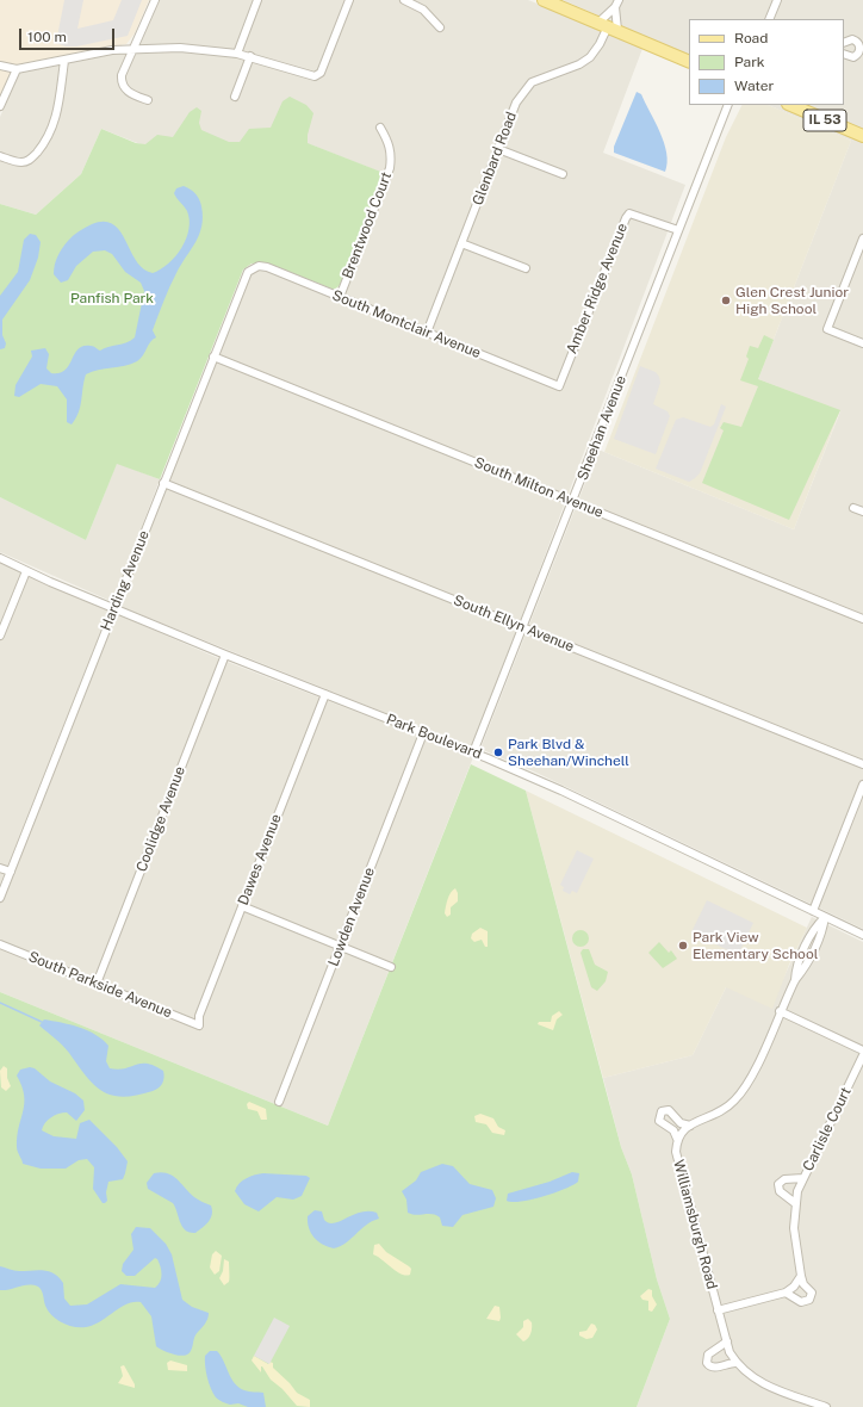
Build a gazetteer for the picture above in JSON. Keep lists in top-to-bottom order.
{
  "streets": {
    "main road": ["IL 53"],
    "street": [
      "Glenbard Road",
      "Brentwood Court",
      "Amber Ridge Avenue",
      "South Montclair Avenue",
      "Sheehan Avenue",
      "South Milton Avenue",
      "Harding Avenue",
      "South Ellyn Avenue",
      "Park Boulevard",
      "Coolidge Avenue",
      "Dawes Avenue",
      "Lowden Avenue",
      "South Parkside Avenue",
      "Carlisle Court",
      "Williamsburgh Road"
    ]
  },
  "crossings": [
    ["Glenbard Road", "South Montclair Avenue"],
    ["Brentwood Court", "South Montclair Avenue"],
    ["Amber Ridge Avenue", "South Montclair Avenue"],
    ["Amber Ridge Avenue", "Sheehan Avenue"],
    ["South Montclair Avenue", "Harding Avenue"],
    ["Sheehan Avenue", "South Milton Avenue"],
    ["Sheehan Avenue", "South Ellyn Avenue"],
    ["Sheehan Avenue", "Park Boulevard"],
    ["South Milton Avenue", "Harding Avenue"],
    ["Harding Avenue", "South Ellyn Avenue"],
    ["Harding Avenue", "Park Boulevard"],
    ["Park Boulevard", "Coolidge Avenue"],
    ["Park Boulevard", "Dawes Avenue"],
    ["Park Boulevard", "Lowden Avenue"],
    ["Park Boulevard", "Williamsburgh Road"],
    ["Coolidge Avenue", "South Parkside Avenue"],
    ["Dawes Avenue", "South Parkside Avenue"]
  ],
  "parks": ["Panfish Park"],
  "places": ["Glen Crest Junior High School", "Park Blvd & Sheehan/Winchell", "Park View Elementary School"],
  "legend": ["Road", "Park", "Water"],
  "scale_bar": "100 m"
}
